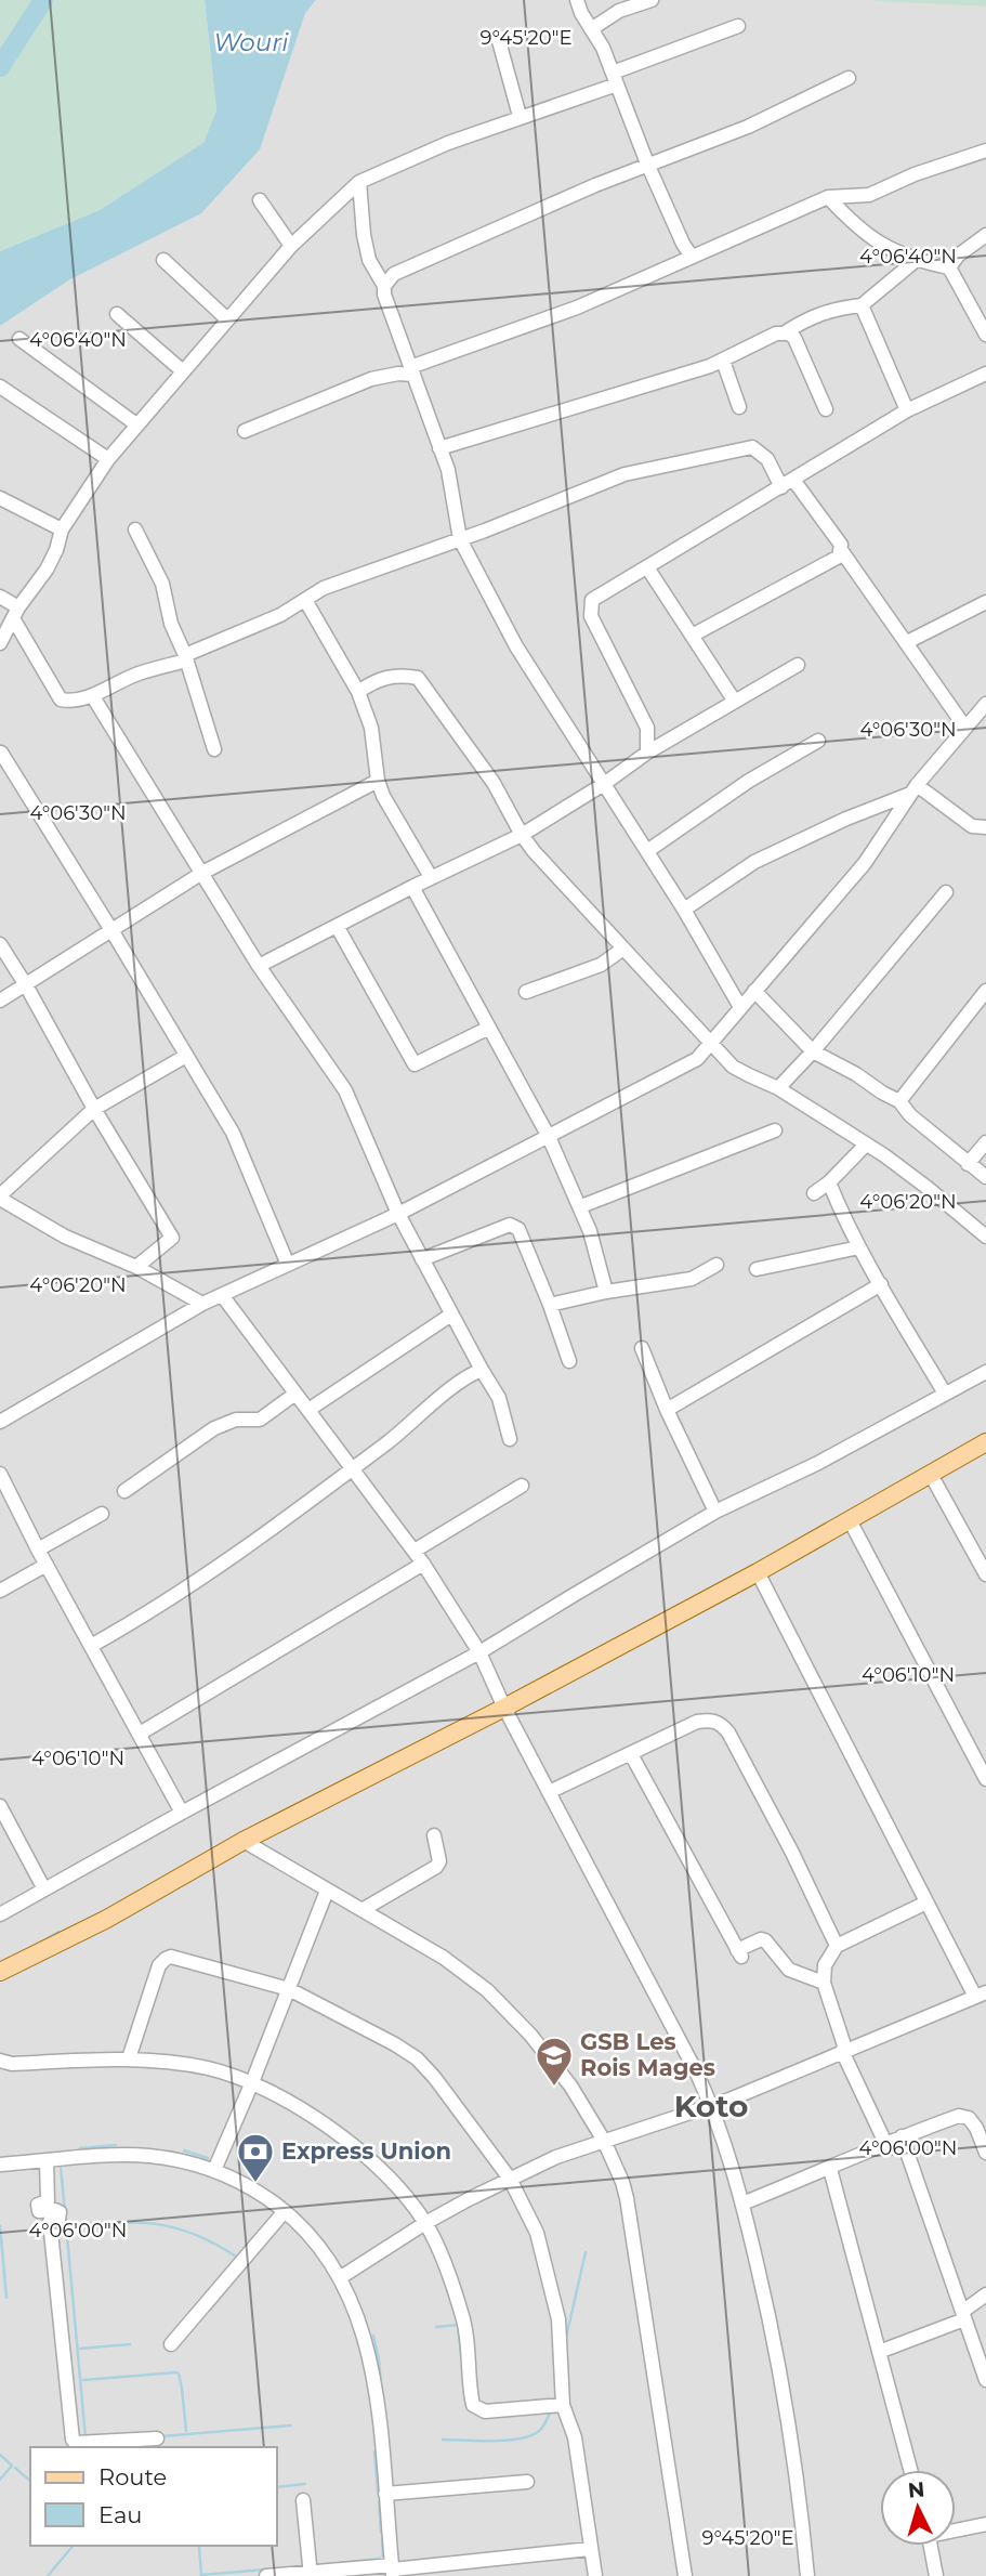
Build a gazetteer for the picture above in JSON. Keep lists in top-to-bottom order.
{
  "districts": ["Koto"],
  "water": ["Wouri"],
  "places": {
    "school or university": ["GSB Les Rois Mages"],
    "bank": ["Express Union"]
  },
  "legend": ["Route", "Eau"],
  "north": "top",
  "coordinates": [
    "9°45'20\"E",
    "4°06'40\"N",
    "4°06'30\"N",
    "4°06'20\"N",
    "4°06'10\"N",
    "4°06'00\"N"
  ]
}
